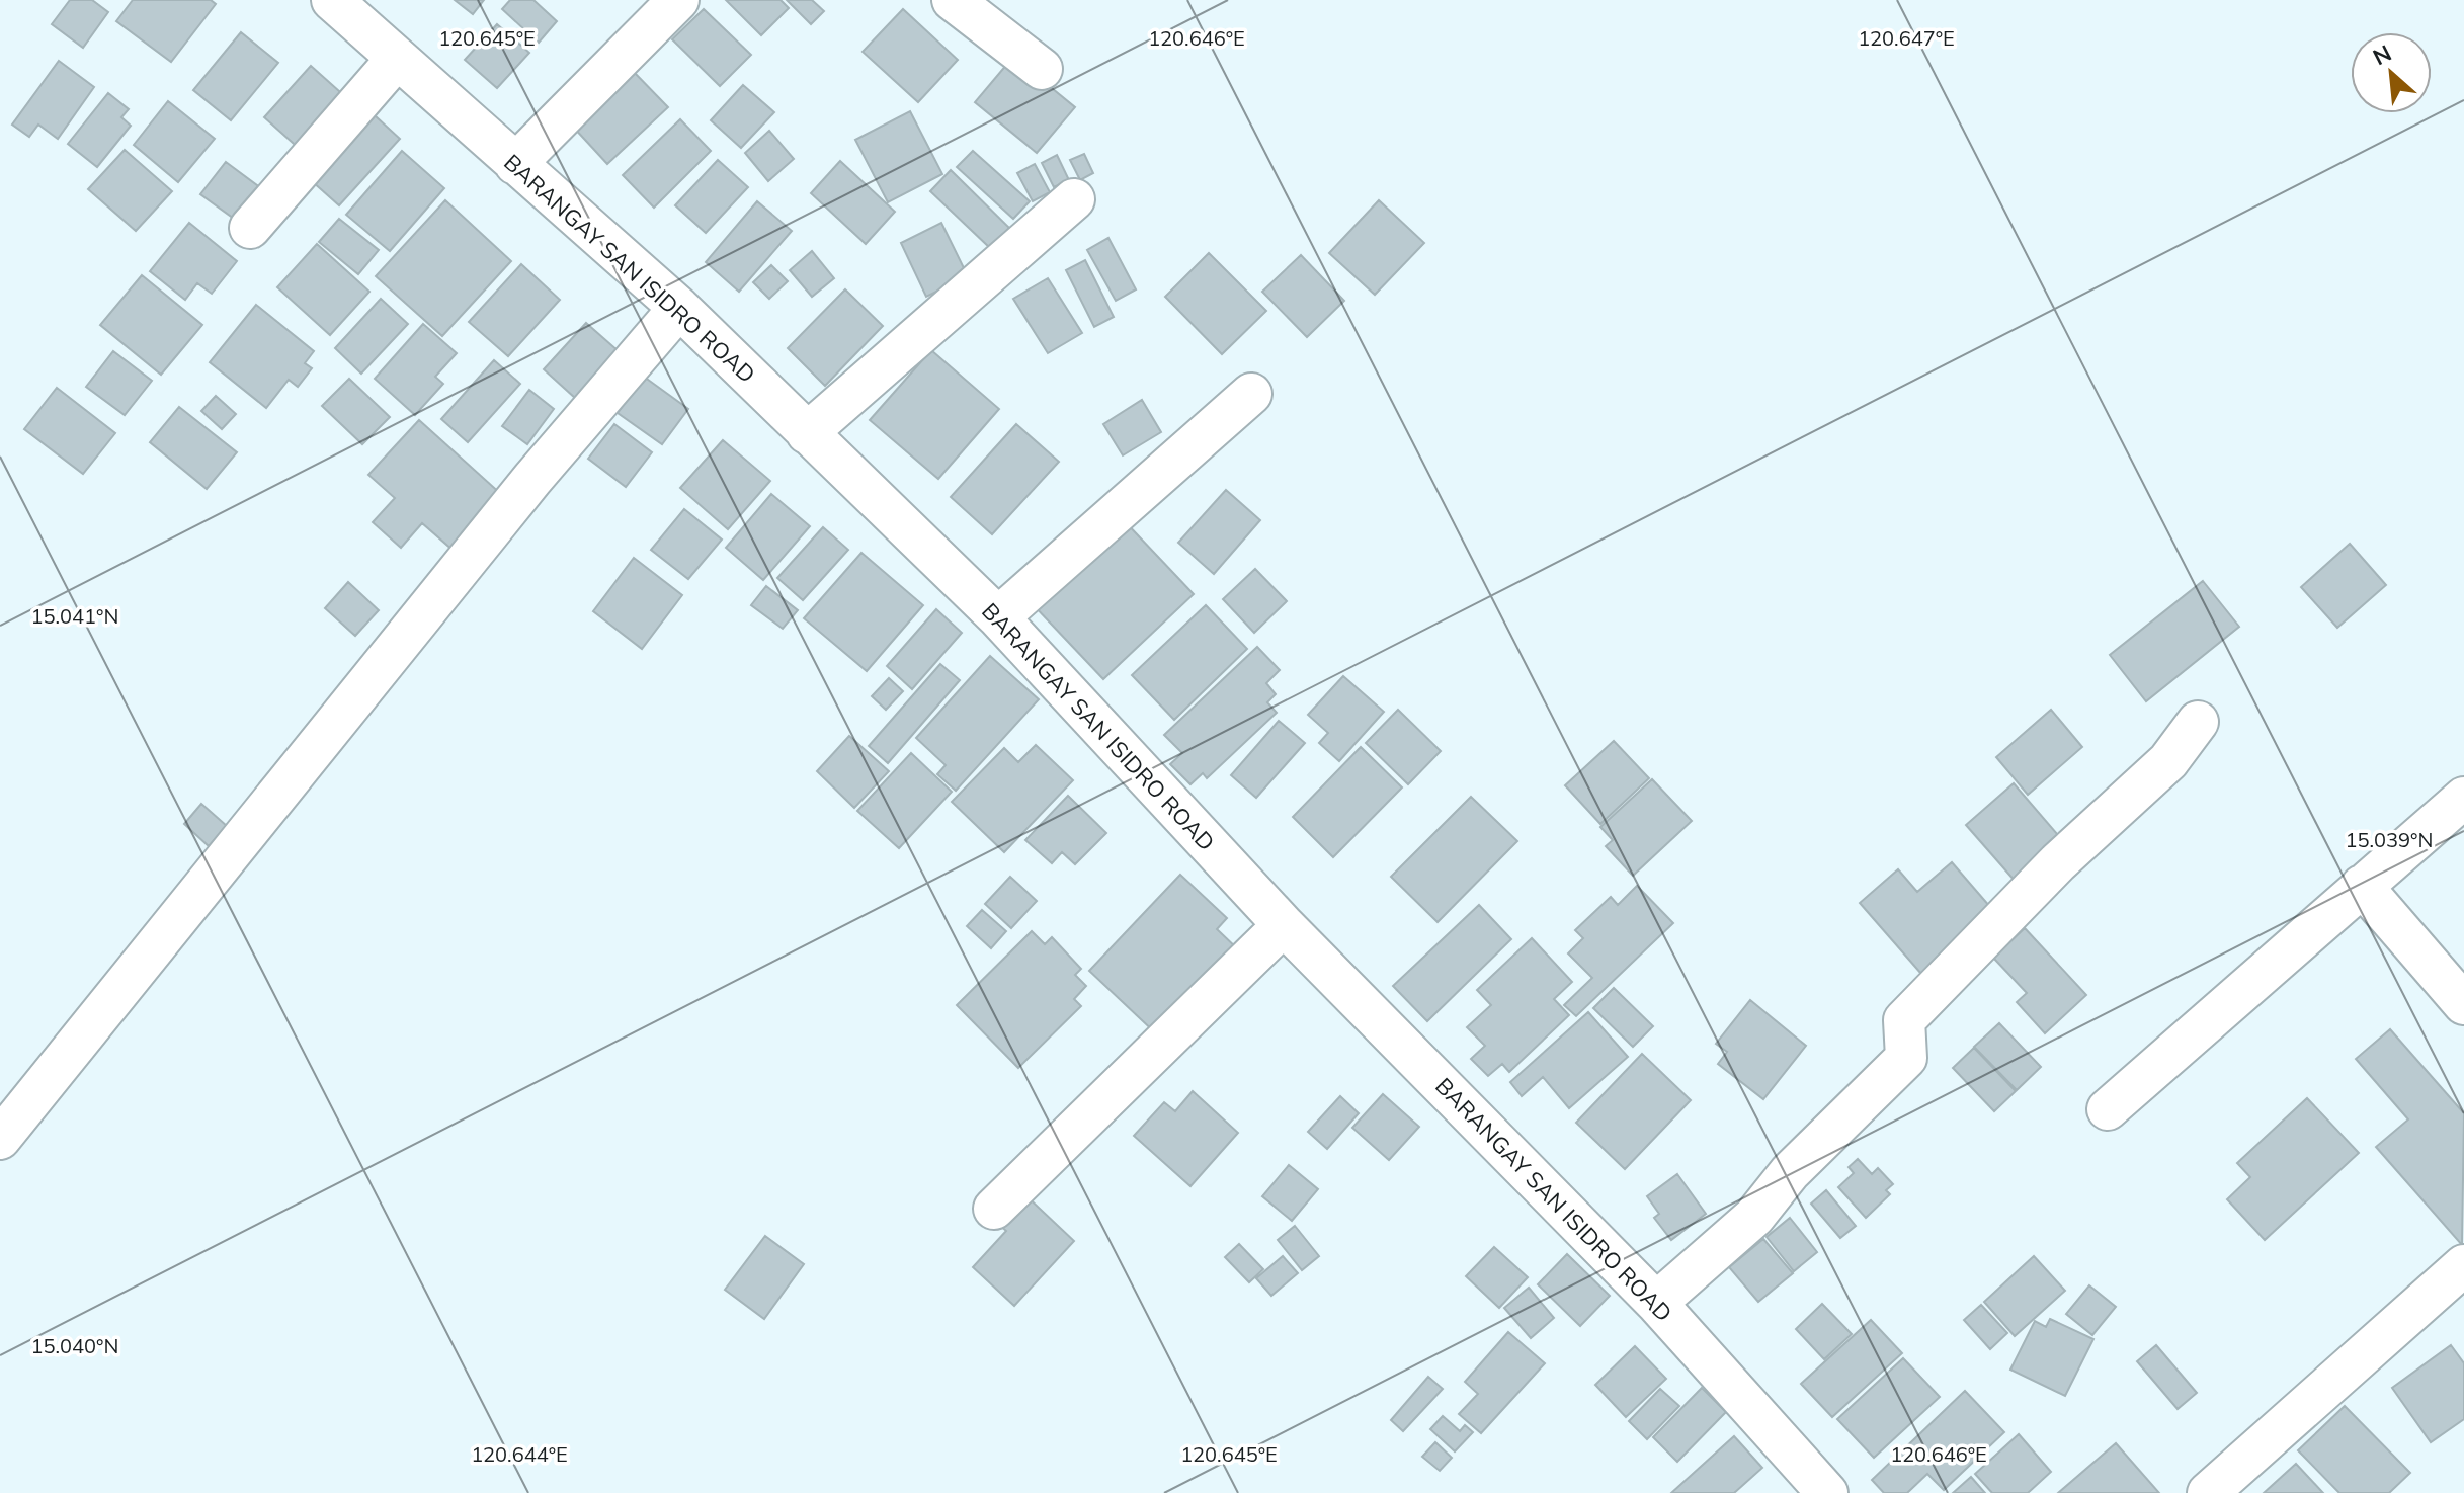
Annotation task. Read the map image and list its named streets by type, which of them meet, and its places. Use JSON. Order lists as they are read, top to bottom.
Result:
{
  "streets": {
    "street": ["BARANGAY SAN ISIDRO ROAD"]
  },
  "north": "top left",
  "coordinates": [
    "120.645°E",
    "120.646°E",
    "120.647°E",
    "15.041°N",
    "15.039°N",
    "15.040°N",
    "120.644°E"
  ]
}
